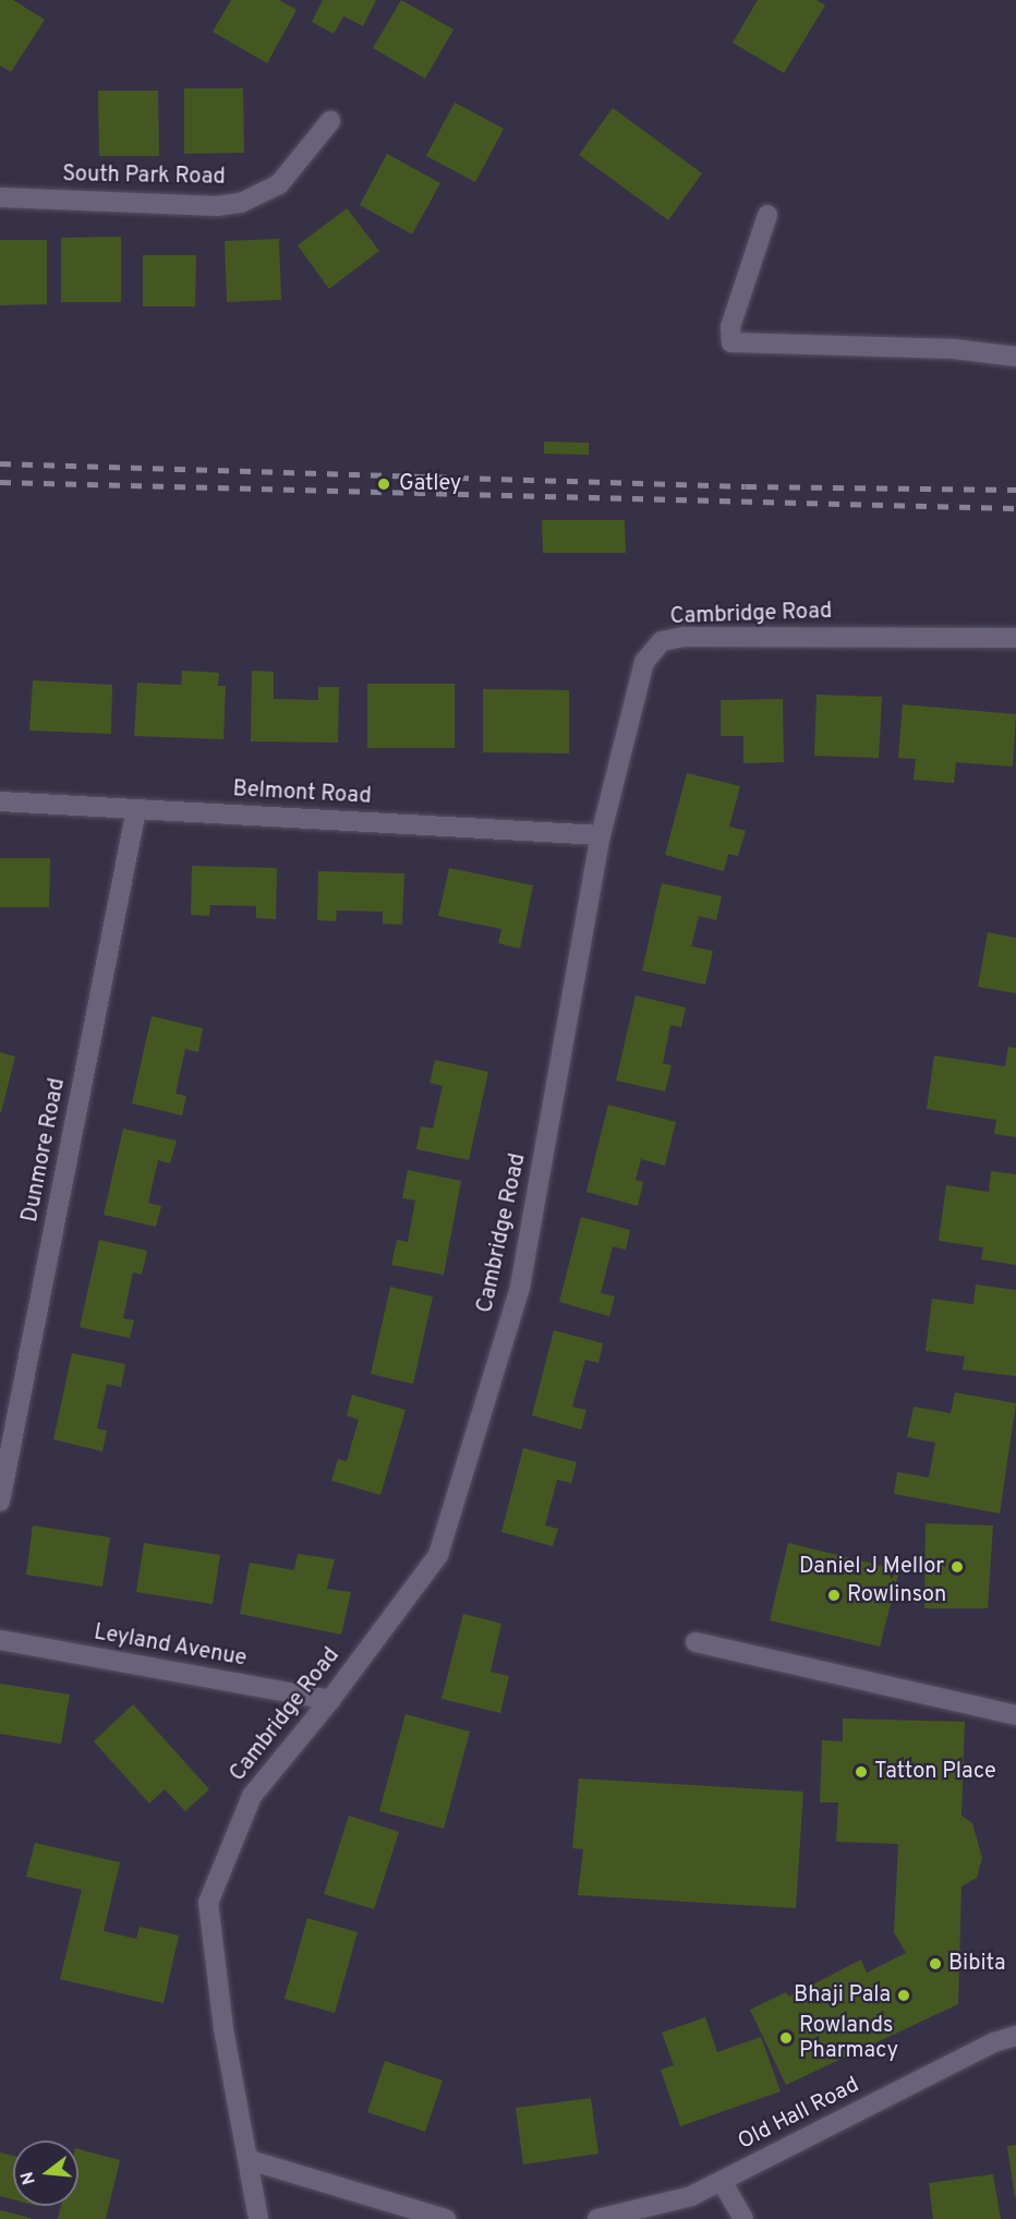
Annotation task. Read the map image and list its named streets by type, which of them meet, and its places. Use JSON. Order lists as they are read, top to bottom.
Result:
{
  "streets": {
    "street": [
      "South Park Road",
      "Cambridge Road",
      "Belmont Road",
      "Dunmore Road",
      "Leyland Avenue",
      "Old Hall Road"
    ]
  },
  "crossings": [
    ["Cambridge Road", "Belmont Road"],
    ["Cambridge Road", "Leyland Avenue"],
    ["Belmont Road", "Dunmore Road"]
  ],
  "places": [
    "Gatley",
    "Daniel J Mellor",
    "Rowlinson",
    "Tatton Place",
    "Bibita",
    "Bhaji Pala",
    "Rowlands Pharmacy"
  ],
  "north": "left"
}
